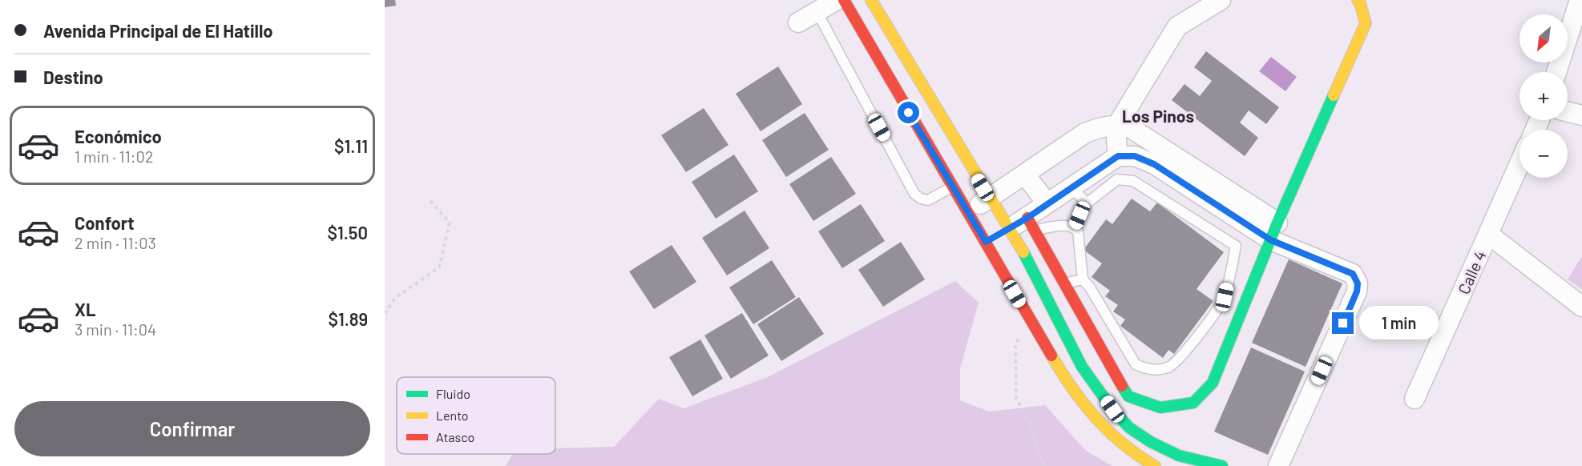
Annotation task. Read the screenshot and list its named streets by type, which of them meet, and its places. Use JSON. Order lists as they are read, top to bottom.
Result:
{
  "streets": {
    "street": ["Calle 4"]
  },
  "districts": ["Los Pinos"],
  "legend": ["Fluido", "Lento", "Atasco"],
  "north": "bottom left",
  "page": {
    "banner": ["Avenida Principal de El Hatillo", "Destino"],
    "map_buttons": ["+", "−"],
    "list": [
      {
        "name": "Económico",
        "note": "1 min · 11:02",
        "value": "$1.11"
      },
      {
        "name": "Confort",
        "note": "2 min · 11:03",
        "value": "$1.50"
      },
      {
        "name": "XL",
        "note": "3 min · 11:04",
        "value": "$1.89"
      }
    ],
    "bubble": "1 min",
    "buttons": "Confirmar"
  }
}
